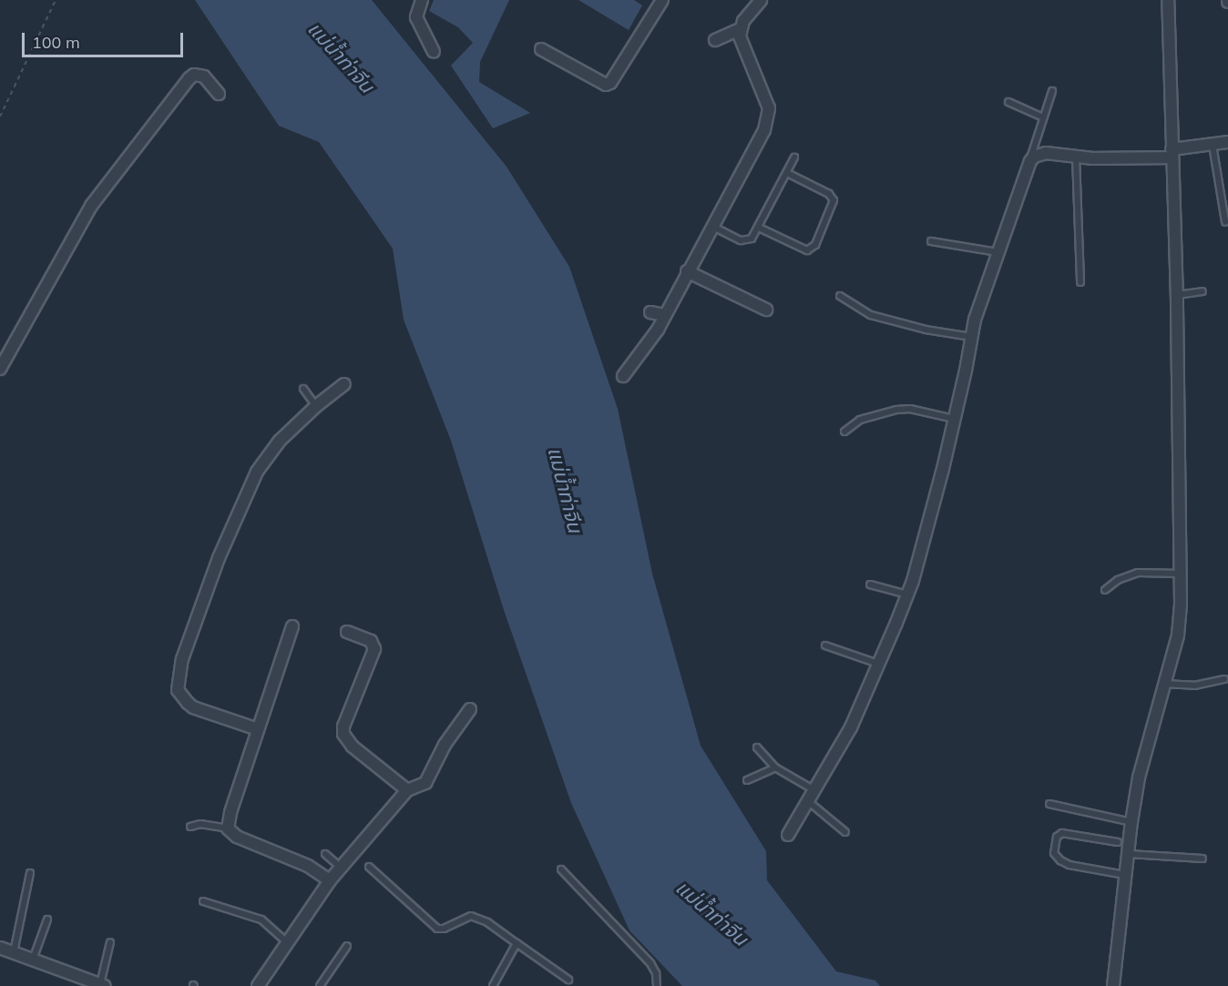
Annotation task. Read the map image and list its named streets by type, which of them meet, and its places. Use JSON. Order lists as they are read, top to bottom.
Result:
{
  "water": ["แม่น้ำท่าจีน"],
  "scale_bar": "100 m"
}
